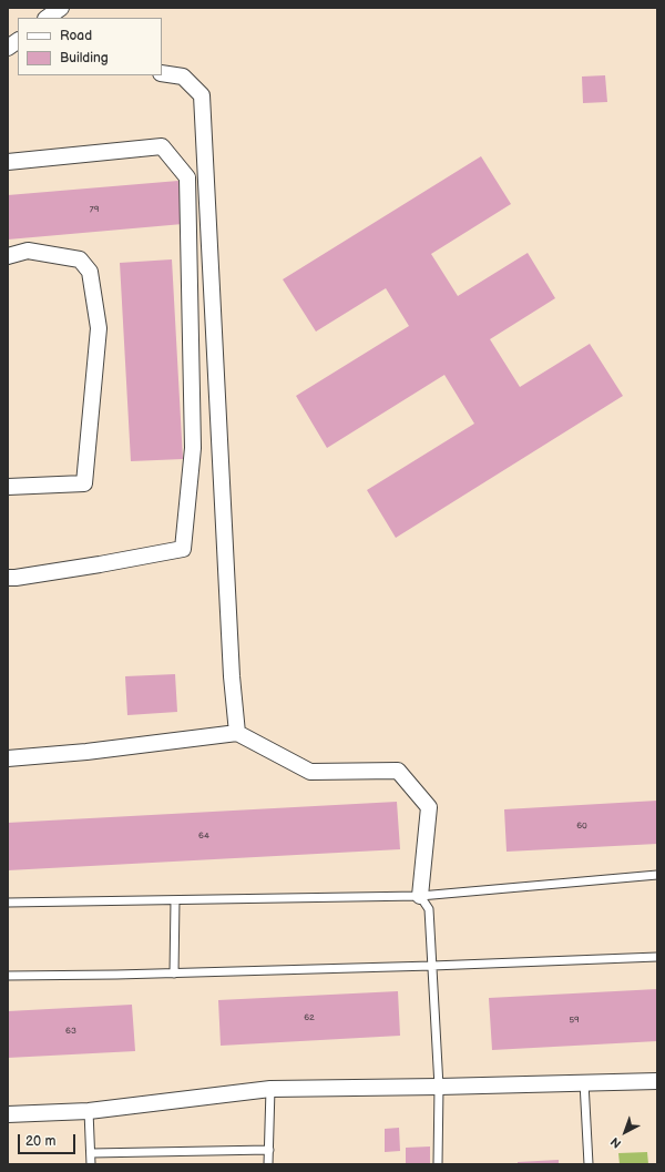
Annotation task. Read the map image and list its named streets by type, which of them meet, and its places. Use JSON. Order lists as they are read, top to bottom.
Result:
{
  "house_numbers": [
    "79",
    "60",
    "64",
    "62",
    "59",
    "63"
  ],
  "legend": ["Road", "Building"],
  "scale_bar": "20 m",
  "north": "bottom left"
}
